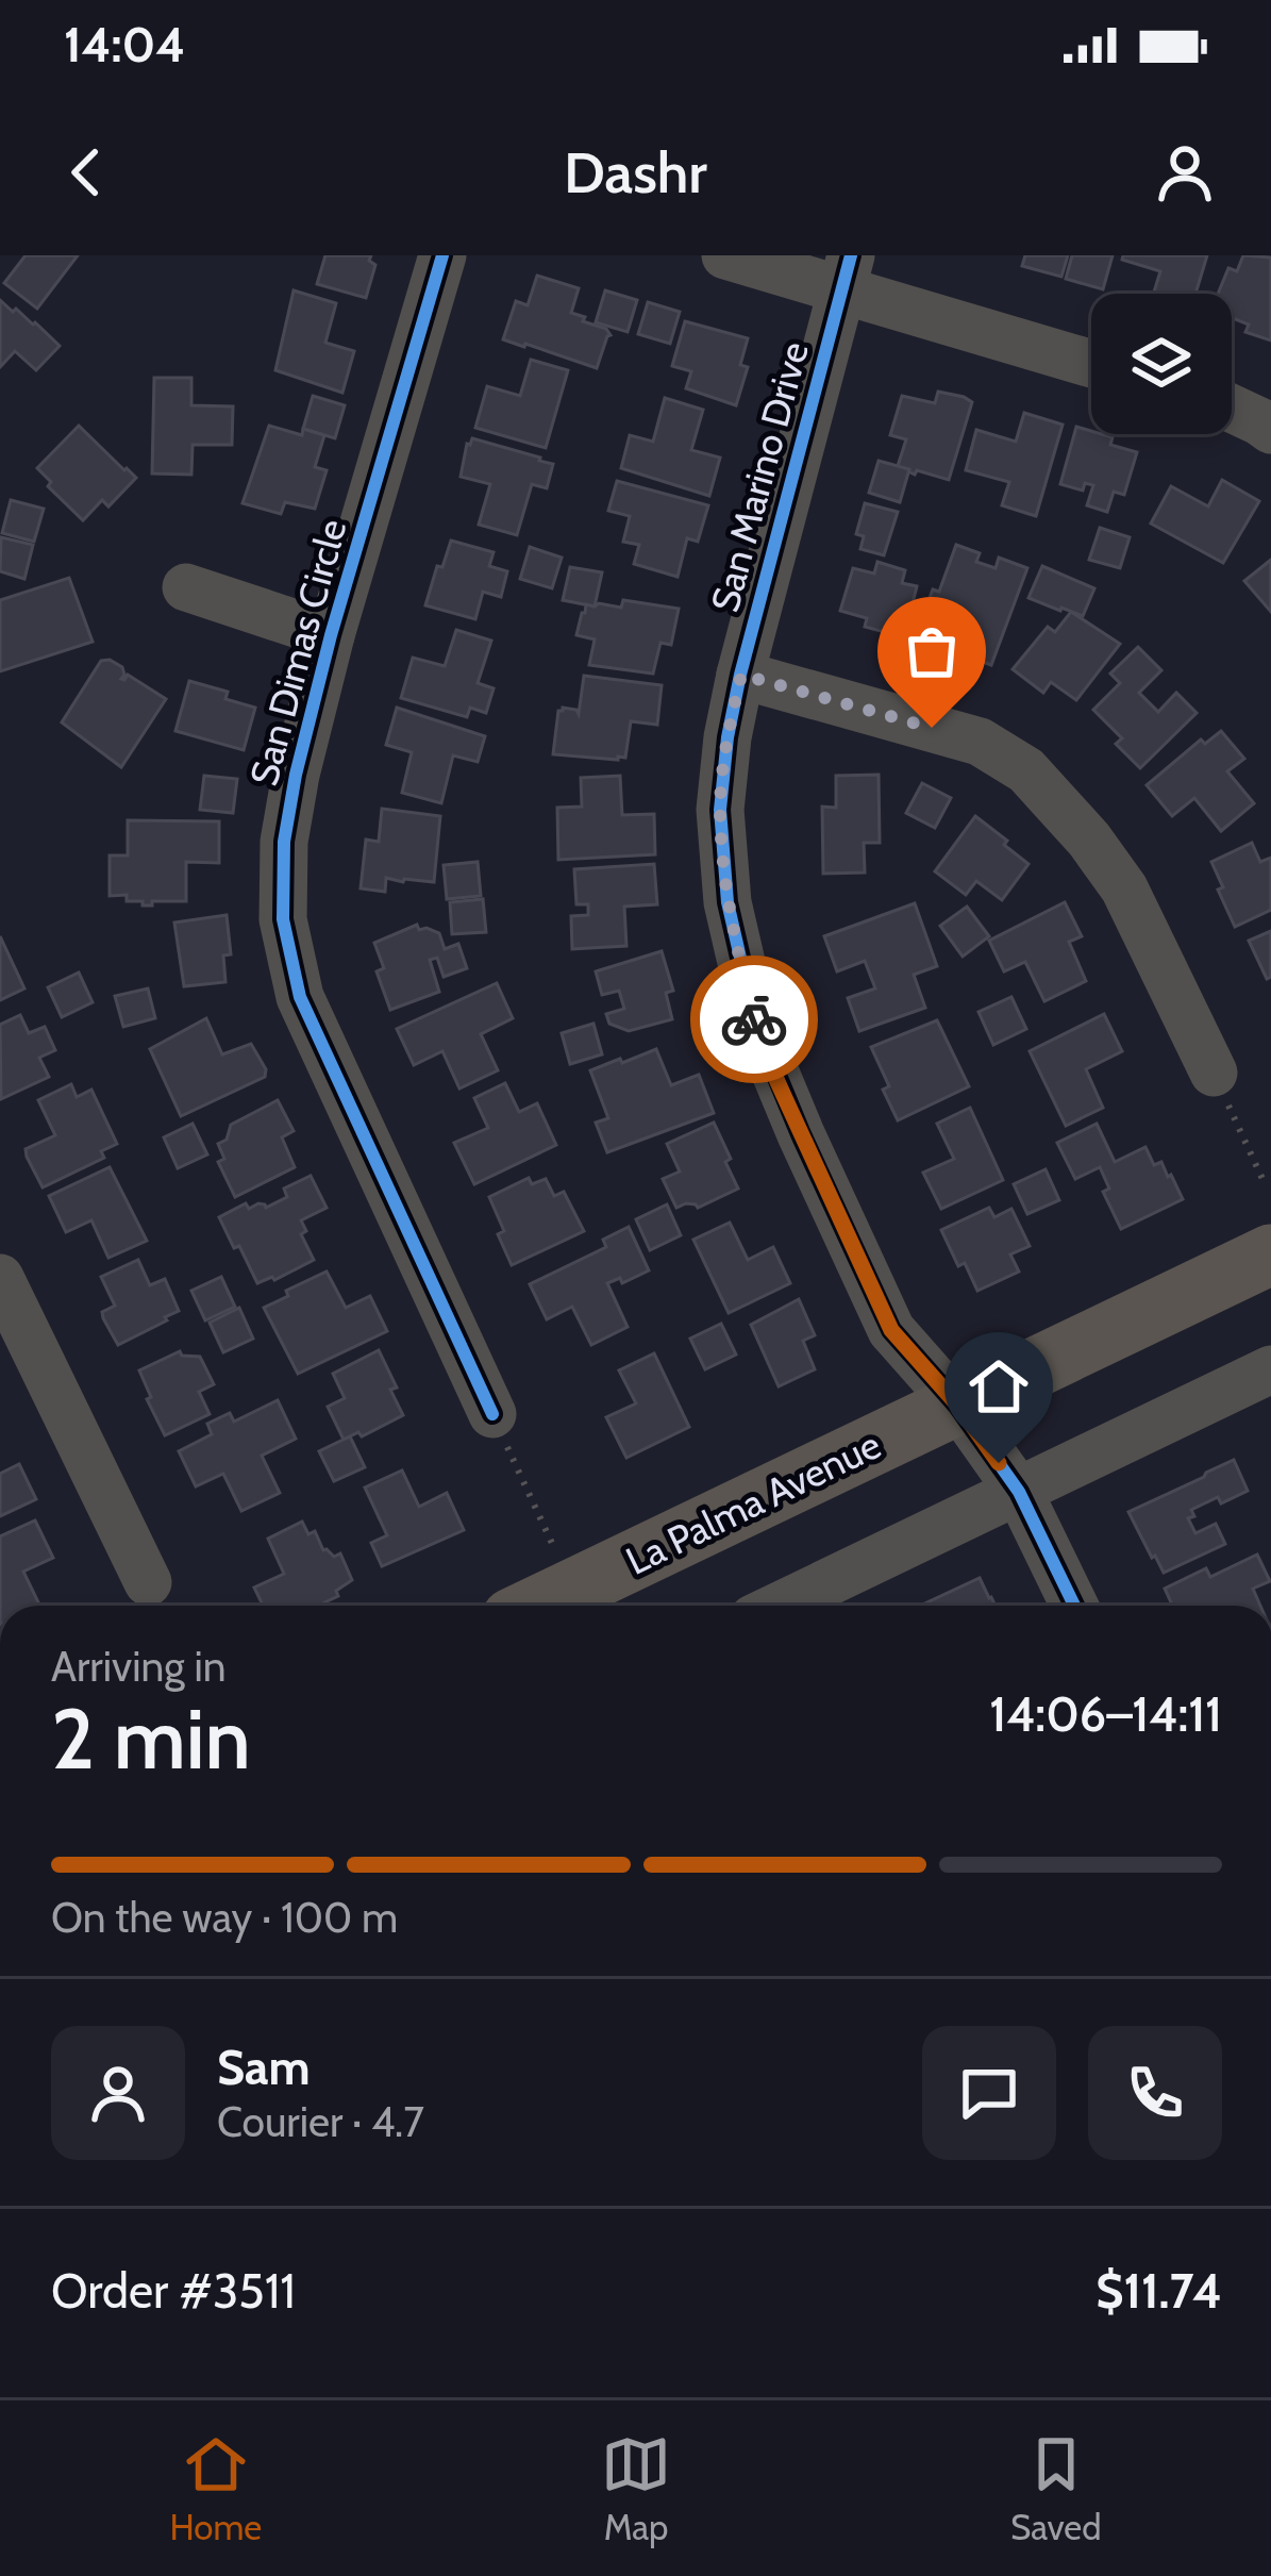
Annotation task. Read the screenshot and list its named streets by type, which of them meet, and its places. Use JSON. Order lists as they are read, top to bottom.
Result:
{
  "streets": {
    "main road": ["La Palma Avenue"],
    "street": ["San Marino Drive", "San Dimas Circle"]
  },
  "crossings": [
    ["San Marino Drive", "La Palma Avenue"]
  ],
  "page": {
    "status": "14:04",
    "header": "Dashr",
    "heading": ["2 min", "Arriving in", "14:06–14:11"],
    "panel": [
      "Sam",
      "Courier · 4.7",
      "Order #3511",
      "$11.74"
    ],
    "bar": "On the way · 100 m",
    "tabs": ["Home", "Map", "Saved"]
  }
}
